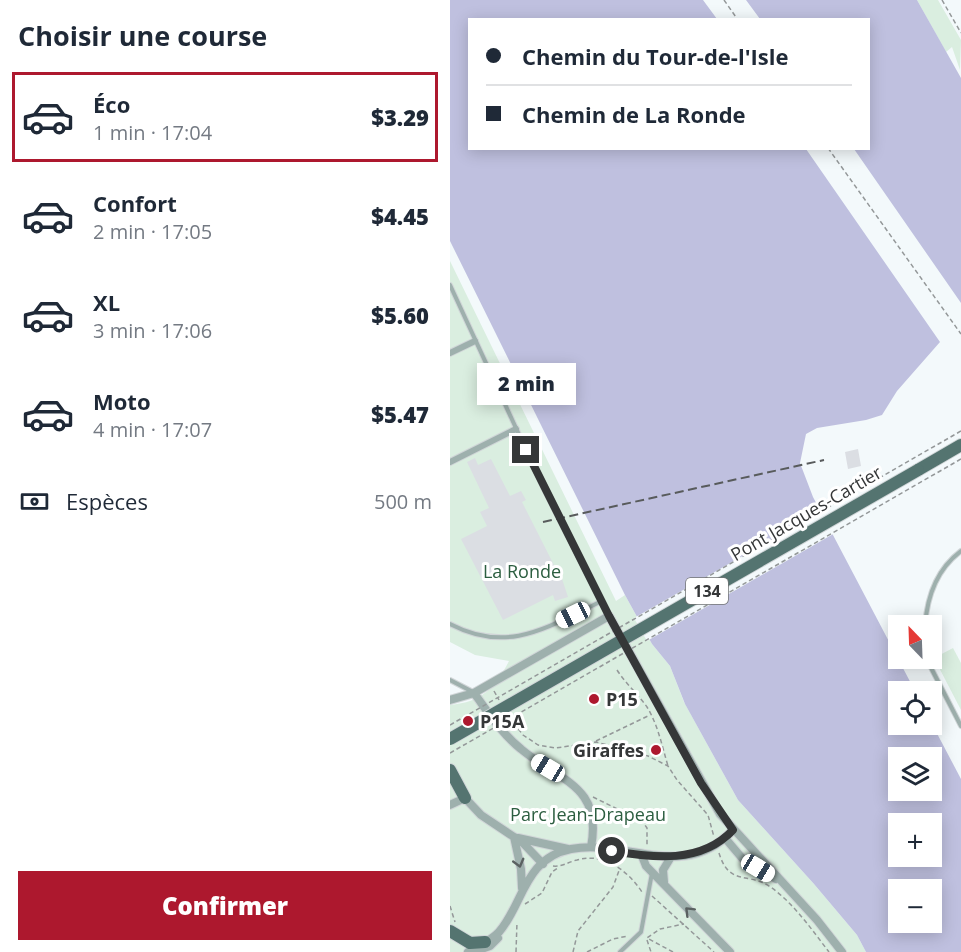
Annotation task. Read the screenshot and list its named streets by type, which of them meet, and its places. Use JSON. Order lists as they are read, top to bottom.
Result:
{
  "streets": {
    "main road": ["Pont Jacques-Cartier", "134"]
  },
  "parks": ["La Ronde", "Parc Jean-Drapeau"],
  "places": ["P15", "P15A", "Giraffes"],
  "north": "top left",
  "page": {
    "heading": "Choisir une course",
    "banner": ["Chemin du Tour-de-l'Isle", "Chemin de La Ronde"],
    "list": [
      {
        "name": "Éco",
        "note": "1 min · 17:04",
        "value": "$3.29"
      },
      {
        "name": "Confort",
        "note": "2 min · 17:05",
        "value": "$4.45"
      },
      {
        "name": "XL",
        "note": "3 min · 17:06",
        "value": "$5.60"
      },
      {
        "name": "Moto",
        "note": "4 min · 17:07",
        "value": "$5.47"
      }
    ],
    "bubble": "2 min",
    "pay": ["Espèces", "500 m"],
    "map_buttons": ["+", "−"],
    "buttons": "Confirmer"
  }
}
